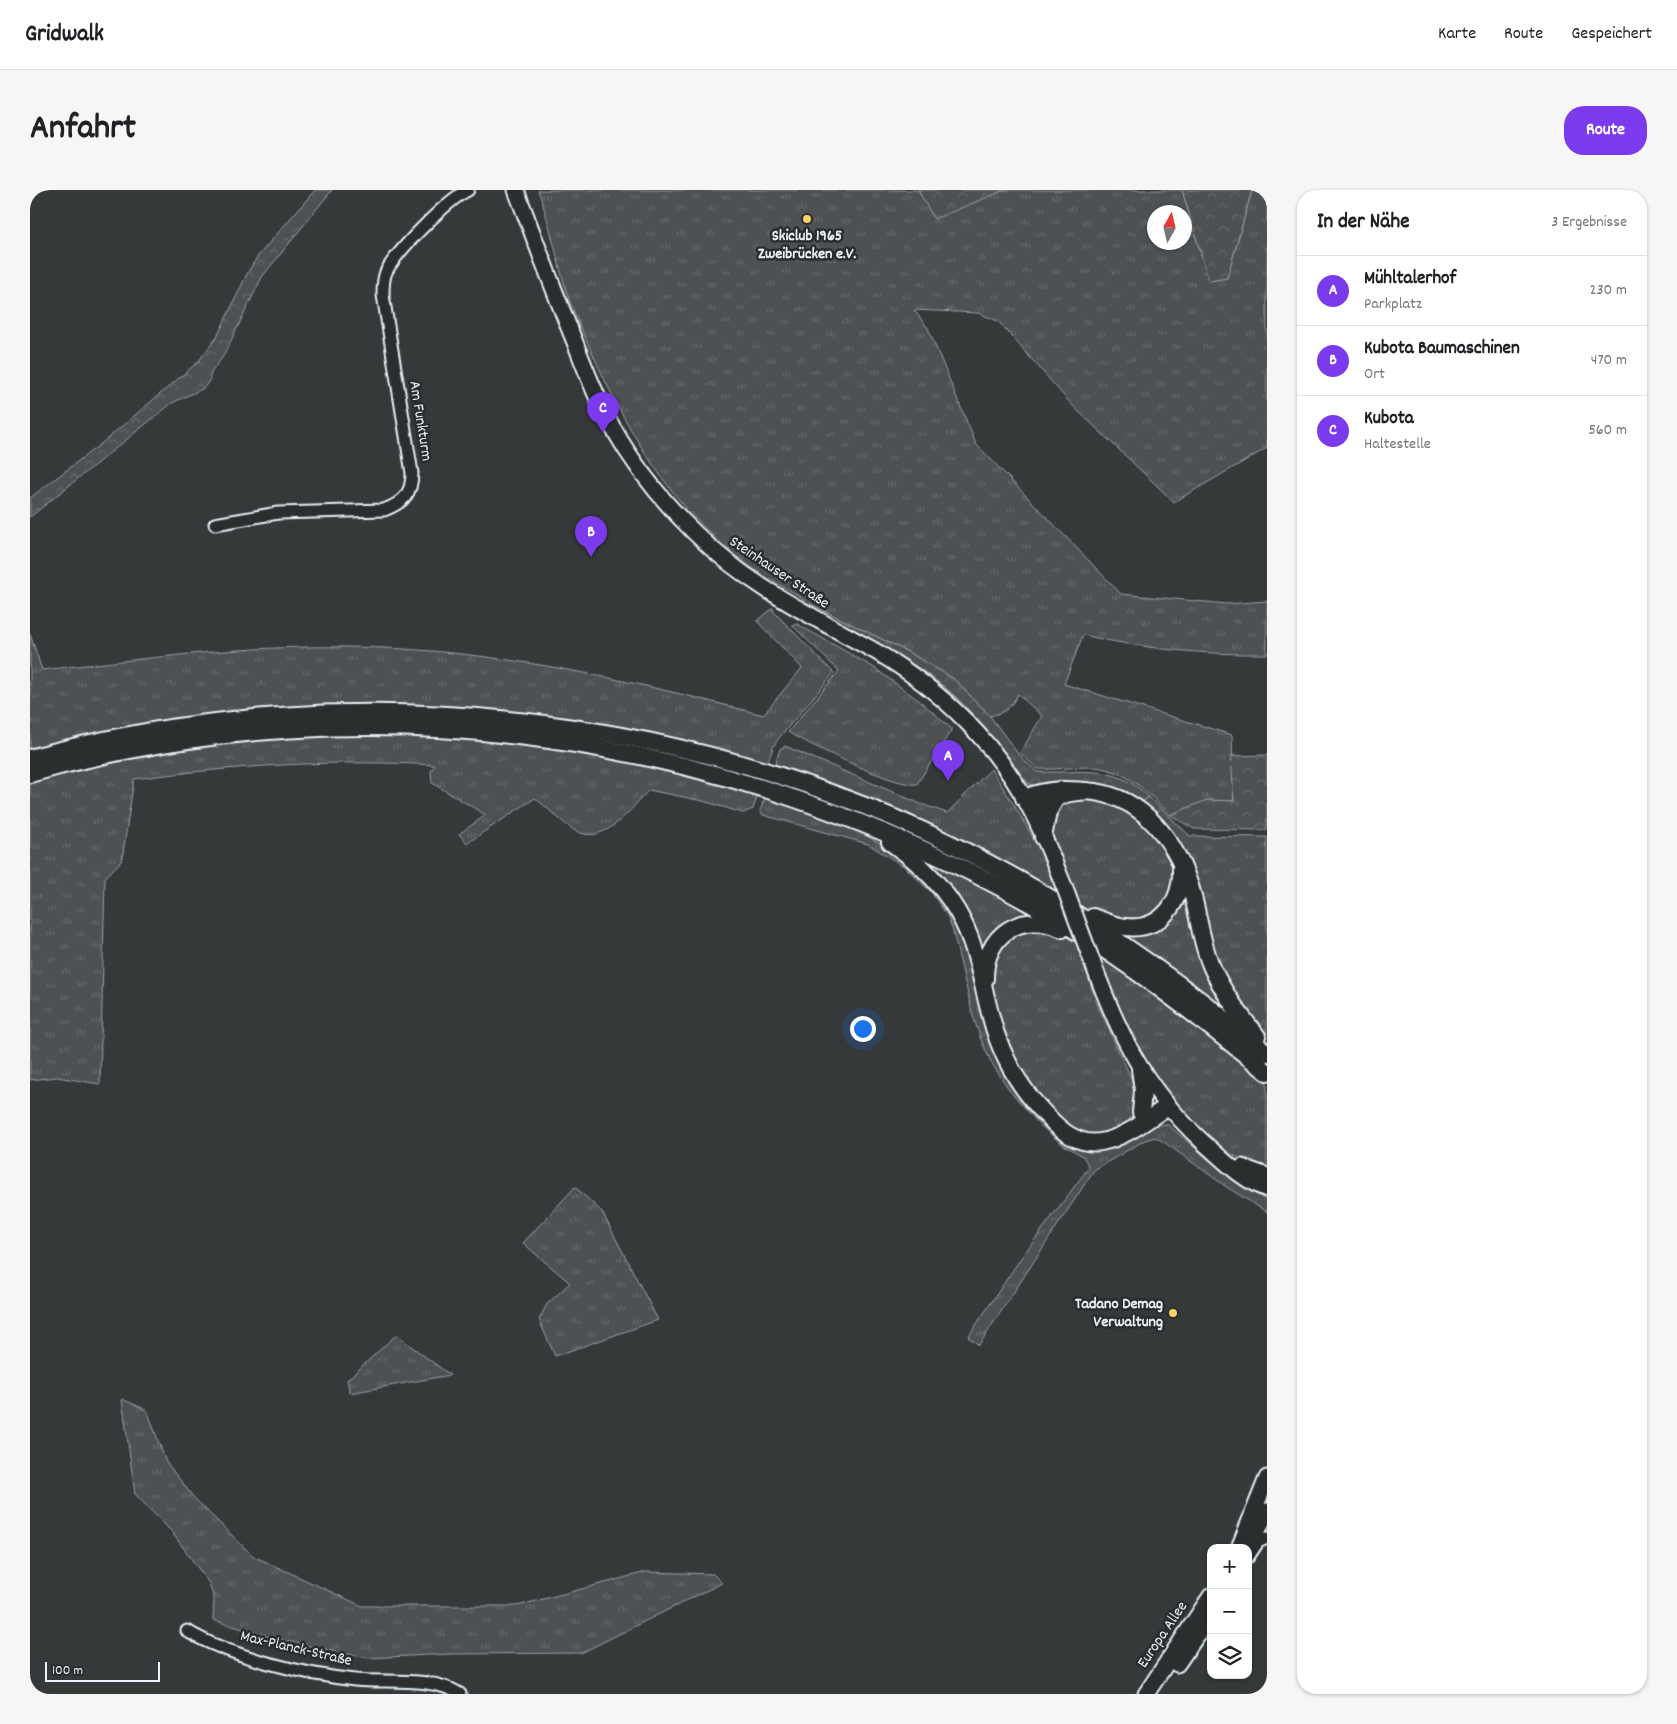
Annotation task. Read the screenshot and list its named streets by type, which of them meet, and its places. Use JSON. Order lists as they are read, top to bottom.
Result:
{
  "streets": {
    "main road": ["Steinhauser Straße", "Europa Allee"],
    "street": ["Am Funkturm", "Max-Planck-Straße"]
  },
  "places": ["Skiclub 1965 Zweibrücken e.V.", "Tadano Demag Verwaltung"],
  "scale_bar": "100 m",
  "north": "top",
  "page": {
    "header": "Gridwalk",
    "nav": ["Karte", "Route", "Gespeichert"],
    "title": "Anfahrt",
    "buttons": "Route",
    "heading": ["In der Nähe", "3 Ergebnisse"],
    "list": [
      {
        "mark": "A",
        "name": "Mühltalerhof",
        "note": "Parkplatz",
        "value": "230 m"
      },
      {
        "mark": "B",
        "name": "Kubota Baumaschinen",
        "note": "Ort",
        "value": "470 m"
      },
      {
        "mark": "C",
        "name": "Kubota",
        "note": "Haltestelle",
        "value": "560 m"
      }
    ],
    "pins": ["C", "B", "A"],
    "map_buttons": ["+", "−"],
    "scale": "100 m"
  }
}
